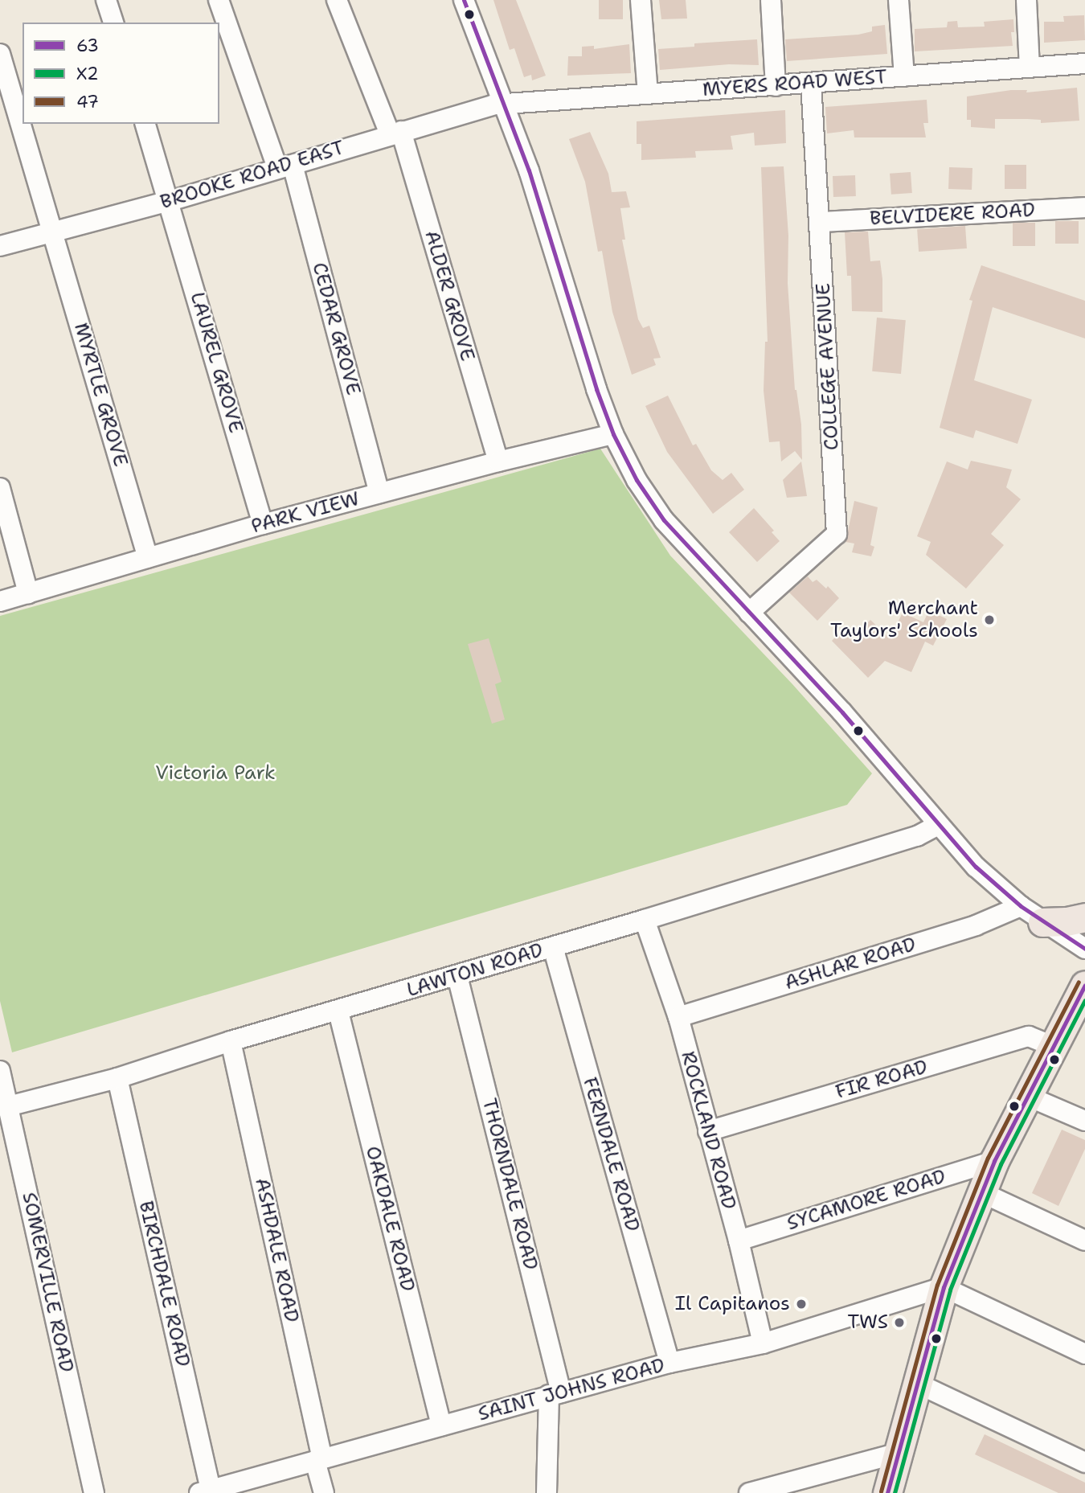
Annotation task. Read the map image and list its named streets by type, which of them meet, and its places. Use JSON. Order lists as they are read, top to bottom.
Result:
{
  "streets": {
    "street": [
      "MYERS ROAD WEST",
      "BROOKE ROAD EAST",
      "BELVIDERE ROAD",
      "ALDER GROVE",
      "CEDAR GROVE",
      "LAUREL GROVE",
      "COLLEGE AVENUE",
      "MYRTLE GROVE",
      "PARK VIEW",
      "ASHLAR ROAD",
      "LAWTON ROAD",
      "FIR ROAD",
      "ROCKLAND ROAD",
      "FERNDALE ROAD",
      "THORNDALE ROAD",
      "SYCAMORE ROAD",
      "OAKDALE ROAD",
      "ASHDALE ROAD",
      "SOMERVILLE ROAD",
      "BIRCHDALE ROAD",
      "SAINT JOHNS ROAD"
    ]
  },
  "crossings": [
    ["MYERS ROAD WEST", "BROOKE ROAD EAST"],
    ["MYERS ROAD WEST", "COLLEGE AVENUE"],
    ["BROOKE ROAD EAST", "ALDER GROVE"],
    ["BROOKE ROAD EAST", "CEDAR GROVE"],
    ["BROOKE ROAD EAST", "LAUREL GROVE"],
    ["BROOKE ROAD EAST", "MYRTLE GROVE"],
    ["BELVIDERE ROAD", "COLLEGE AVENUE"],
    ["ALDER GROVE", "PARK VIEW"],
    ["CEDAR GROVE", "PARK VIEW"],
    ["LAUREL GROVE", "PARK VIEW"],
    ["MYRTLE GROVE", "PARK VIEW"],
    ["ASHLAR ROAD", "ROCKLAND ROAD"],
    ["LAWTON ROAD", "ROCKLAND ROAD"],
    ["LAWTON ROAD", "FERNDALE ROAD"],
    ["LAWTON ROAD", "THORNDALE ROAD"],
    ["LAWTON ROAD", "OAKDALE ROAD"],
    ["LAWTON ROAD", "ASHDALE ROAD"],
    ["LAWTON ROAD", "SOMERVILLE ROAD"],
    ["LAWTON ROAD", "BIRCHDALE ROAD"],
    ["FIR ROAD", "ROCKLAND ROAD"],
    ["ROCKLAND ROAD", "SYCAMORE ROAD"],
    ["ROCKLAND ROAD", "SAINT JOHNS ROAD"],
    ["FERNDALE ROAD", "SAINT JOHNS ROAD"],
    ["THORNDALE ROAD", "SAINT JOHNS ROAD"],
    ["OAKDALE ROAD", "SAINT JOHNS ROAD"],
    ["ASHDALE ROAD", "SAINT JOHNS ROAD"],
    ["BIRCHDALE ROAD", "SAINT JOHNS ROAD"]
  ],
  "parks": ["Victoria Park"],
  "places": ["Merchant Taylors' Schools", "Il Capitanos", "TWS"],
  "lines": ["transit line 63", "transit line 47", "transit line X2"],
  "legend": ["63", "X2", "47"]
}
